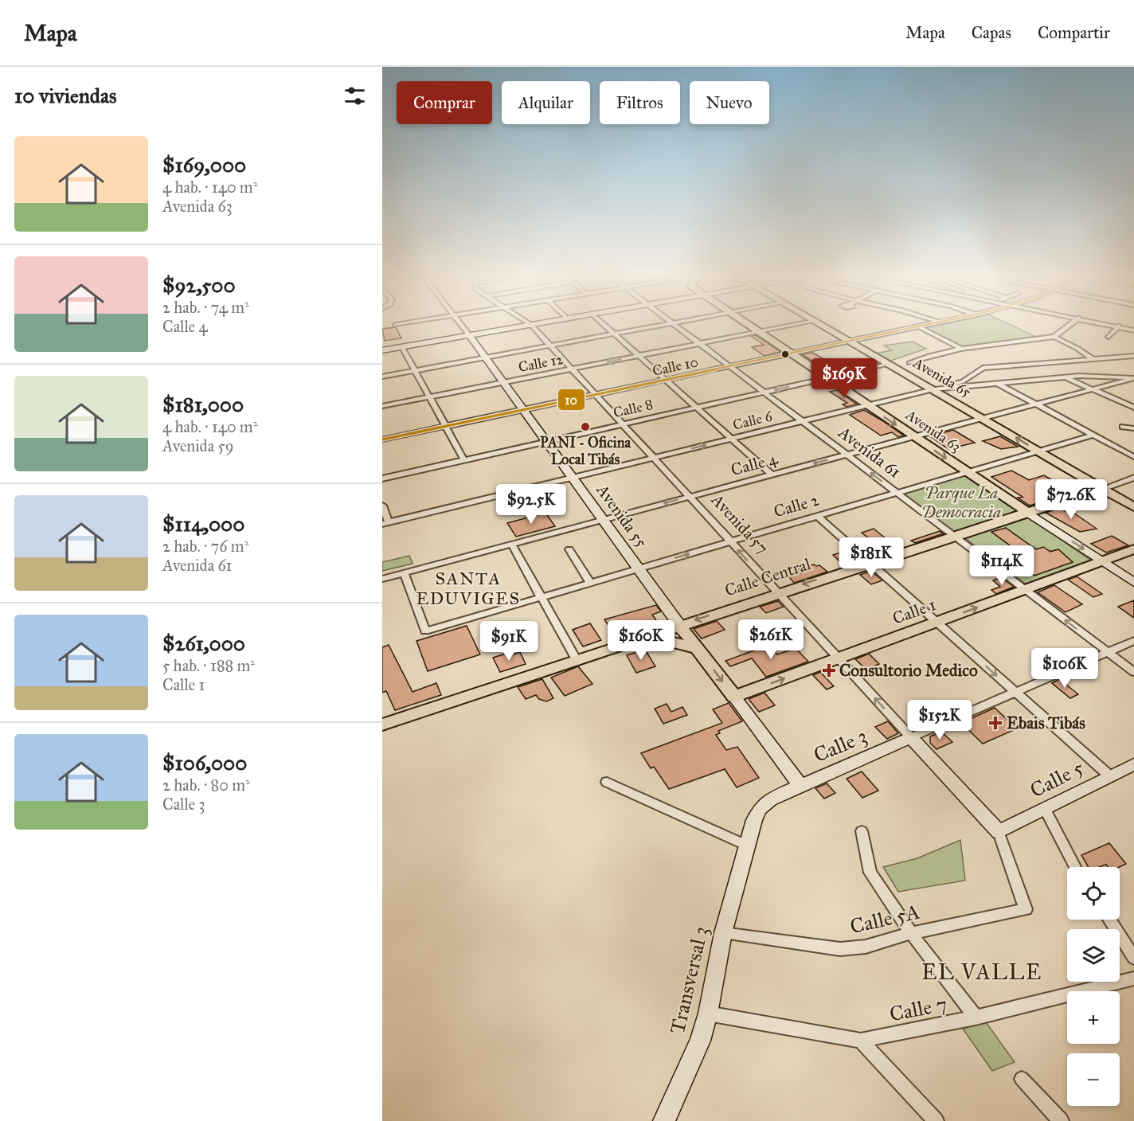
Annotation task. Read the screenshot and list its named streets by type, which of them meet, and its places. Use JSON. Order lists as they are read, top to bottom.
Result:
{
  "streets": {
    "main road": [
      "Avenida 65",
      "Avenida 63",
      "Avenida 55",
      "Calle Central",
      "Calle 1"
    ],
    "street": [
      "Calle 12",
      "Calle 10",
      "Calle 8",
      "Calle 6",
      "Avenida 61",
      "Calle 4",
      "Calle 2",
      "Avenida 57",
      "Calle 3",
      "Calle 5",
      "Calle 5A",
      "Transversal 3",
      "Calle 7"
    ]
  },
  "crossings": [
    ["Calle 12", "Avenida 63"],
    ["Calle 12", "Avenida 61"],
    ["Calle 12", "Avenida 55"],
    ["Calle 12", "Avenida 57"],
    ["Calle 10", "Avenida 65"],
    ["Calle 10", "Avenida 63"],
    ["Calle 10", "Avenida 61"],
    ["Calle 10", "Avenida 55"],
    ["Calle 10", "Avenida 57"],
    ["Avenida 65", "Calle 8"],
    ["Avenida 65", "Calle 6"],
    ["Avenida 65", "Calle 4"],
    ["Avenida 65", "Calle 2"],
    ["Avenida 65", "Calle Central"],
    ["Calle 8", "Avenida 63"],
    ["Calle 8", "Avenida 61"],
    ["Calle 8", "Avenida 55"],
    ["Calle 8", "Avenida 57"],
    ["Calle 6", "Avenida 63"],
    ["Calle 6", "Avenida 61"],
    ["Calle 6", "Avenida 55"],
    ["Calle 6", "Avenida 57"],
    ["Avenida 63", "Calle 4"],
    ["Avenida 63", "Calle 2"],
    ["Avenida 63", "Calle Central"],
    ["Avenida 63", "Calle 1"],
    ["Avenida 61", "Calle 4"],
    ["Avenida 61", "Calle 2"],
    ["Avenida 61", "Calle Central"],
    ["Avenida 61", "Calle 1"],
    ["Avenida 61", "Calle 3"],
    ["Calle 4", "Calle 2"],
    ["Calle 4", "Avenida 55"],
    ["Calle 4", "Avenida 57"],
    ["Calle 2", "Avenida 55"],
    ["Calle 2", "Avenida 57"],
    ["Avenida 55", "Calle Central"],
    ["Avenida 55", "Calle 1"],
    ["Avenida 55", "Calle 3"],
    ["Avenida 57", "Calle Central"],
    ["Avenida 57", "Calle 1"],
    ["Avenida 57", "Calle 3"],
    ["Avenida 57", "Calle 5"],
    ["Avenida 57", "Calle 5A"],
    ["Calle 3", "Transversal 3"],
    ["Calle 5A", "Transversal 3"],
    ["Transversal 3", "Calle 7"]
  ],
  "one_way": ["Avenida 63", "Calle 1"],
  "districts": ["SANTA EDUVIGES", "EL VALLE"],
  "parks": ["Parque La Democracia"],
  "places": {
    "other": ["PANI - Oficina Local Tibás"],
    "health": ["Consultorio Medico", "Ebais Tibás"]
  },
  "lines": ["transit line 10"],
  "page": {
    "header": "Mapa",
    "nav": ["Mapa", "Capas", "Compartir"],
    "heading": "10 viviendas",
    "chip": [
      "Comprar",
      "Alquilar",
      "Filtros",
      "Nuevo"
    ],
    "list": [
      {
        "name": "$169,000",
        "note": "4 hab. · 140 m² · Avenida 63"
      },
      {
        "name": "$92,500",
        "note": "2 hab. · 74 m² · Calle 4"
      },
      {
        "name": "$181,000",
        "note": "4 hab. · 140 m² · Avenida 59"
      },
      {
        "name": "$114,000",
        "note": "2 hab. · 76 m² · Avenida 61"
      },
      {
        "name": "$261,000",
        "note": "5 hab. · 188 m² · Calle 1"
      },
      {
        "name": "$106,000",
        "note": "2 hab. · 80 m² · Calle 3"
      }
    ],
    "price": [
      "$169K",
      "$72.6K",
      "$92.5K",
      "$181K",
      "$114K",
      "$261K",
      "$160K",
      "$91K",
      "$106K",
      "$152K"
    ],
    "map_buttons": ["+", "−"]
  }
}
